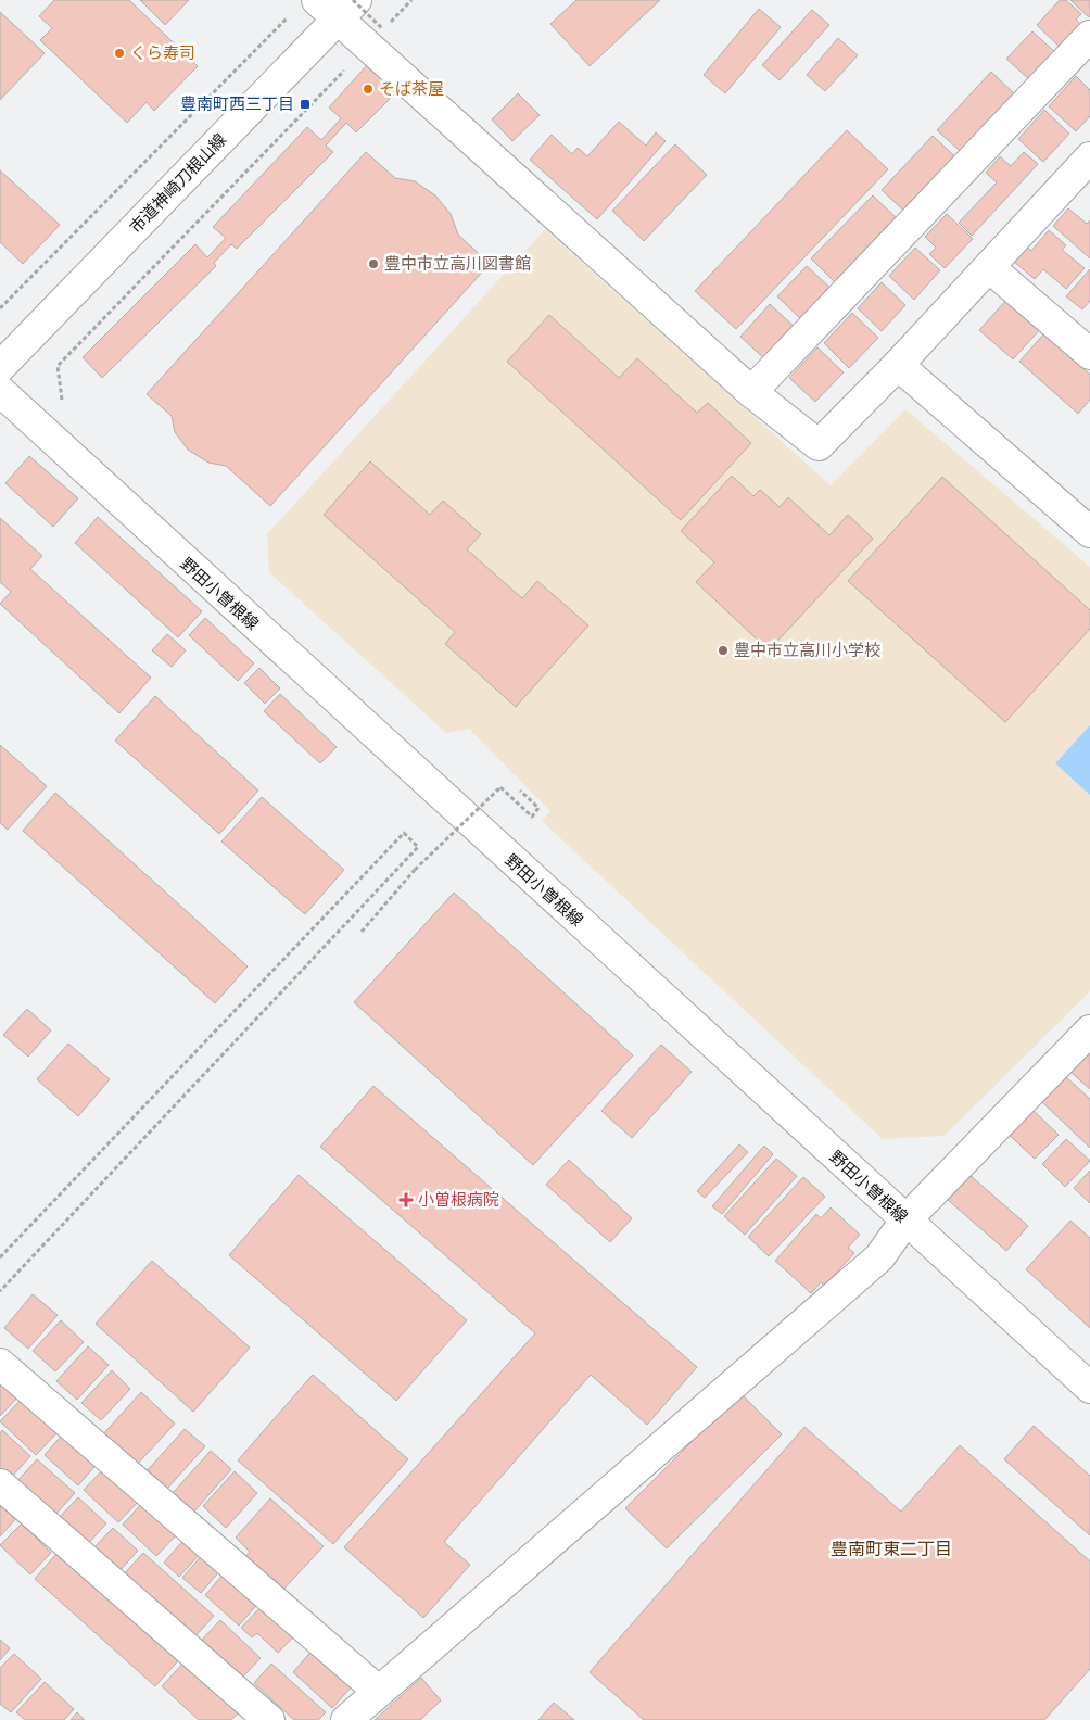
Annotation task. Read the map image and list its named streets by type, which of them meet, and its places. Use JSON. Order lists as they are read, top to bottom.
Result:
{
  "streets": {
    "street": ["市道神崎刀根山線", "野田小曽根線"]
  },
  "districts": ["豊南町東二丁目"],
  "places": {
    "other": [
      "くら寿司",
      "そば茶屋",
      "豊中市立高川図書館",
      "豊中市立高川小学校"
    ],
    "transit": ["豊南町西三丁目"],
    "health": ["小曽根病院"]
  }
}
